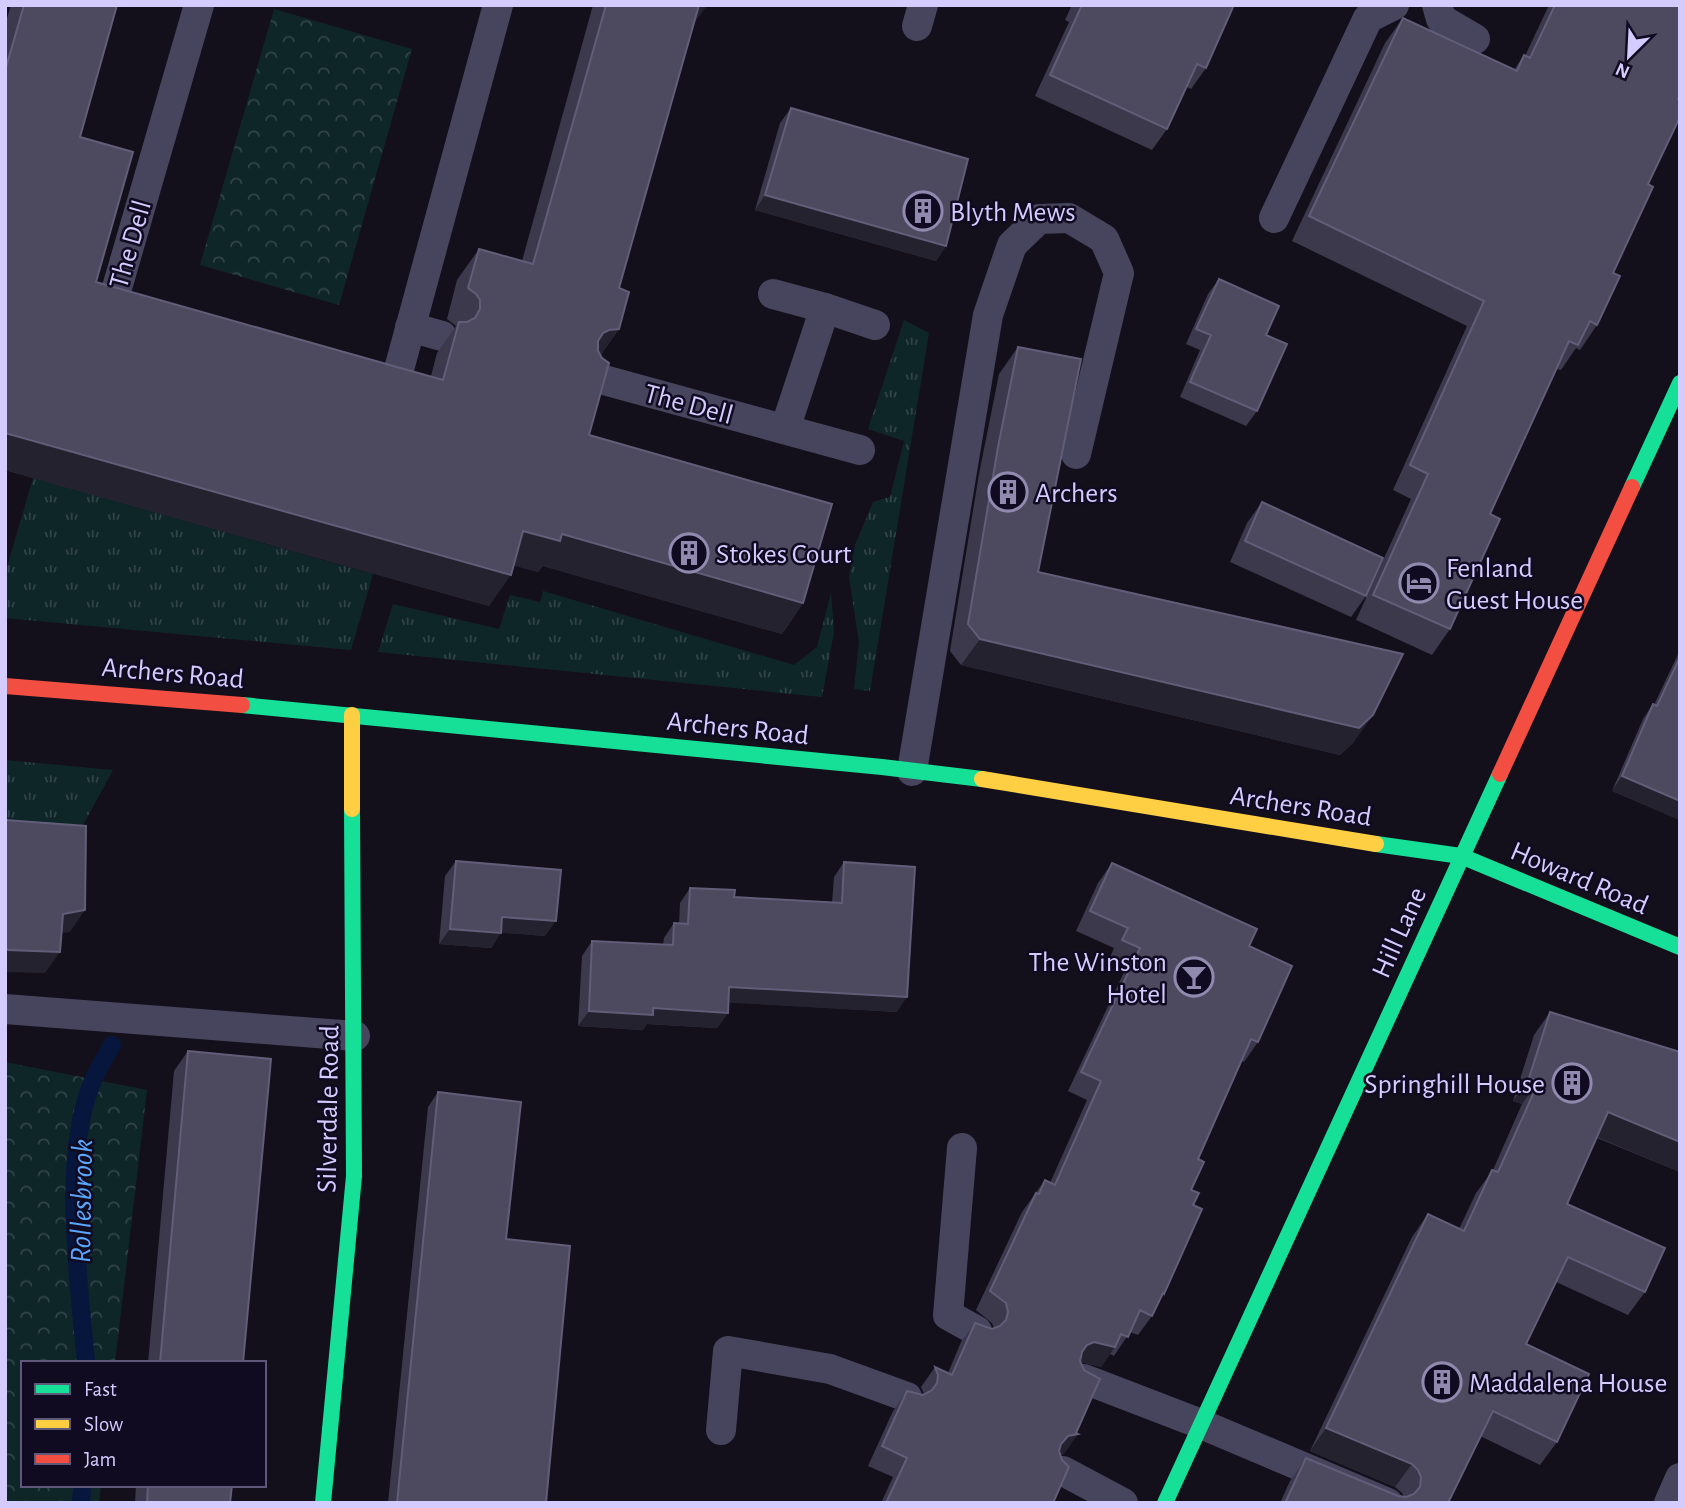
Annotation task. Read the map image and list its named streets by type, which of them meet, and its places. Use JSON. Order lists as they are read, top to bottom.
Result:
{
  "streets": {
    "street": [
      "Archers Road",
      "Howard Road",
      "Hill Lane",
      "Silverdale Road"
    ],
    "lane": ["The Dell"]
  },
  "crossings": [
    ["Archers Road", "Howard Road"],
    ["Archers Road", "Hill Lane"],
    ["Archers Road", "Silverdale Road"],
    ["Howard Road", "Hill Lane"]
  ],
  "water": ["Rollesbrook"],
  "places": {
    "building": [
      "Blyth Mews",
      "Archers",
      "Stokes Court",
      "Springhill House",
      "Maddalena House"
    ],
    "hotel": ["Fenland Guest House"],
    "bar": ["The Winston Hotel"]
  },
  "legend": ["Fast", "Slow", "Jam"],
  "north": "bottom left"
}
